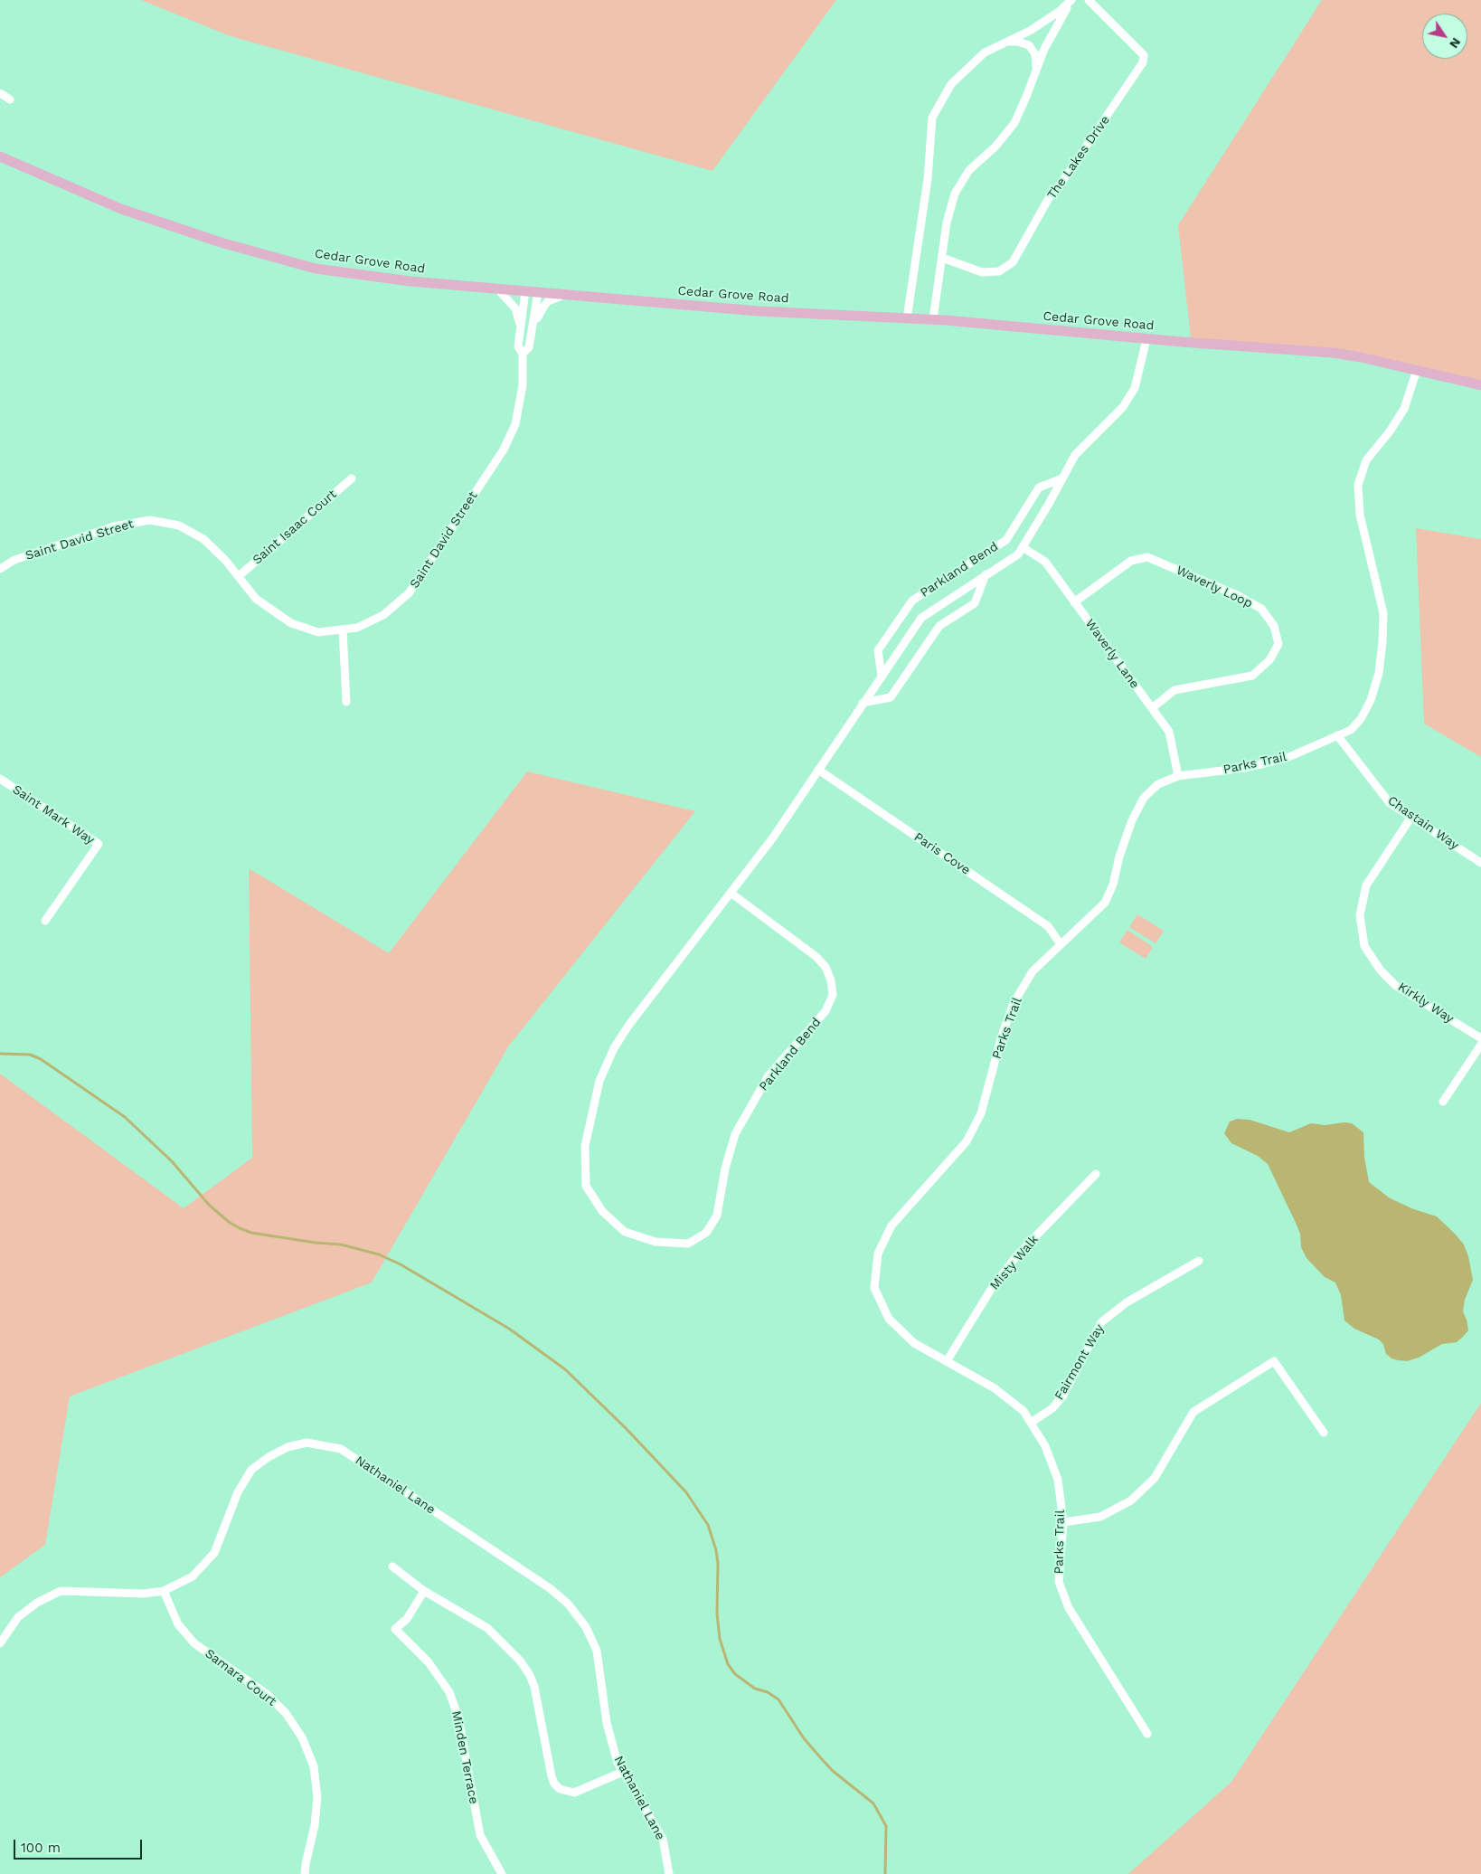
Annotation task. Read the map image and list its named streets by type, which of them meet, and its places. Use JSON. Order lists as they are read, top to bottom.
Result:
{
  "streets": {
    "main road": ["Cedar Grove Road"],
    "street": [
      "The Lakes Drive",
      "Saint Isaac Court",
      "Saint David Street",
      "Parkland Bend",
      "Waverly Loop",
      "Waverly Lane",
      "Parks Trail",
      "Saint Mark Way",
      "Chastain Way",
      "Paris Cove",
      "Kirkly Way",
      "Misty Walk",
      "Fairmont Way",
      "Nathaniel Lane",
      "Samara Court",
      "Minden Terrace"
    ]
  },
  "crossings": [
    ["Cedar Grove Road", "Saint David Street"],
    ["Cedar Grove Road", "Parkland Bend"],
    ["Cedar Grove Road", "Parks Trail"],
    ["Saint Isaac Court", "Saint David Street"],
    ["Parkland Bend", "Waverly Lane"],
    ["Parkland Bend", "Paris Cove"],
    ["Waverly Loop", "Waverly Lane"],
    ["Waverly Lane", "Parks Trail"],
    ["Parks Trail", "Chastain Way"],
    ["Parks Trail", "Paris Cove"],
    ["Parks Trail", "Misty Walk"],
    ["Parks Trail", "Fairmont Way"],
    ["Chastain Way", "Kirkly Way"],
    ["Nathaniel Lane", "Samara Court"]
  ],
  "scale_bar": "100 m",
  "north": "bottom right"
}
